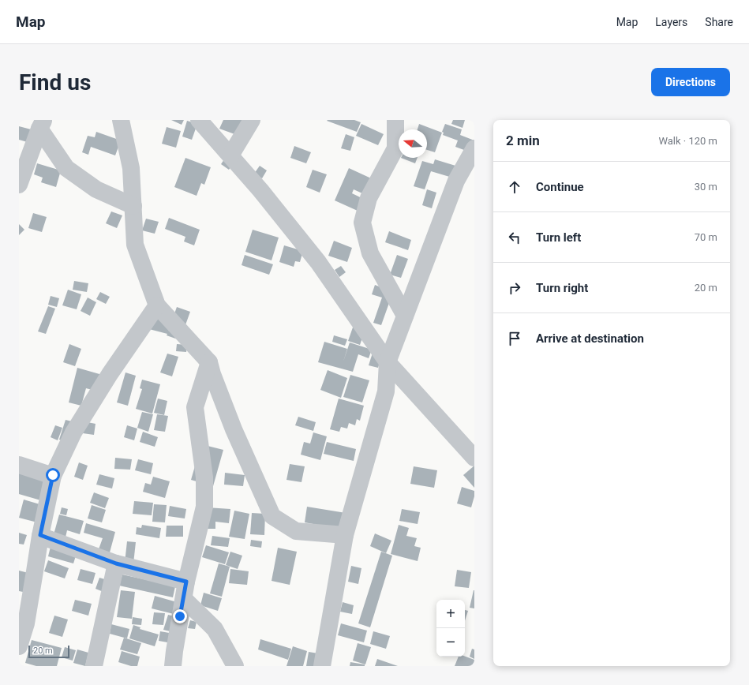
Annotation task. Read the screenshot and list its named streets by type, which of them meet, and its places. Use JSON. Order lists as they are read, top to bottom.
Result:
{
  "scale_bar": "20 m",
  "north": "left",
  "page": {
    "header": "Map",
    "nav": ["Map", "Layers", "Share"],
    "buttons": "Directions",
    "title": "Find us",
    "heading": ["2 min", "Walk · 120 m"],
    "list": [
      ["Continue", "30 m"],
      ["Turn left", "70 m"],
      ["Turn right", "20 m"],
      "Arrive at destination"
    ],
    "map_buttons": ["+", "−"],
    "scale": "20 m"
  }
}
